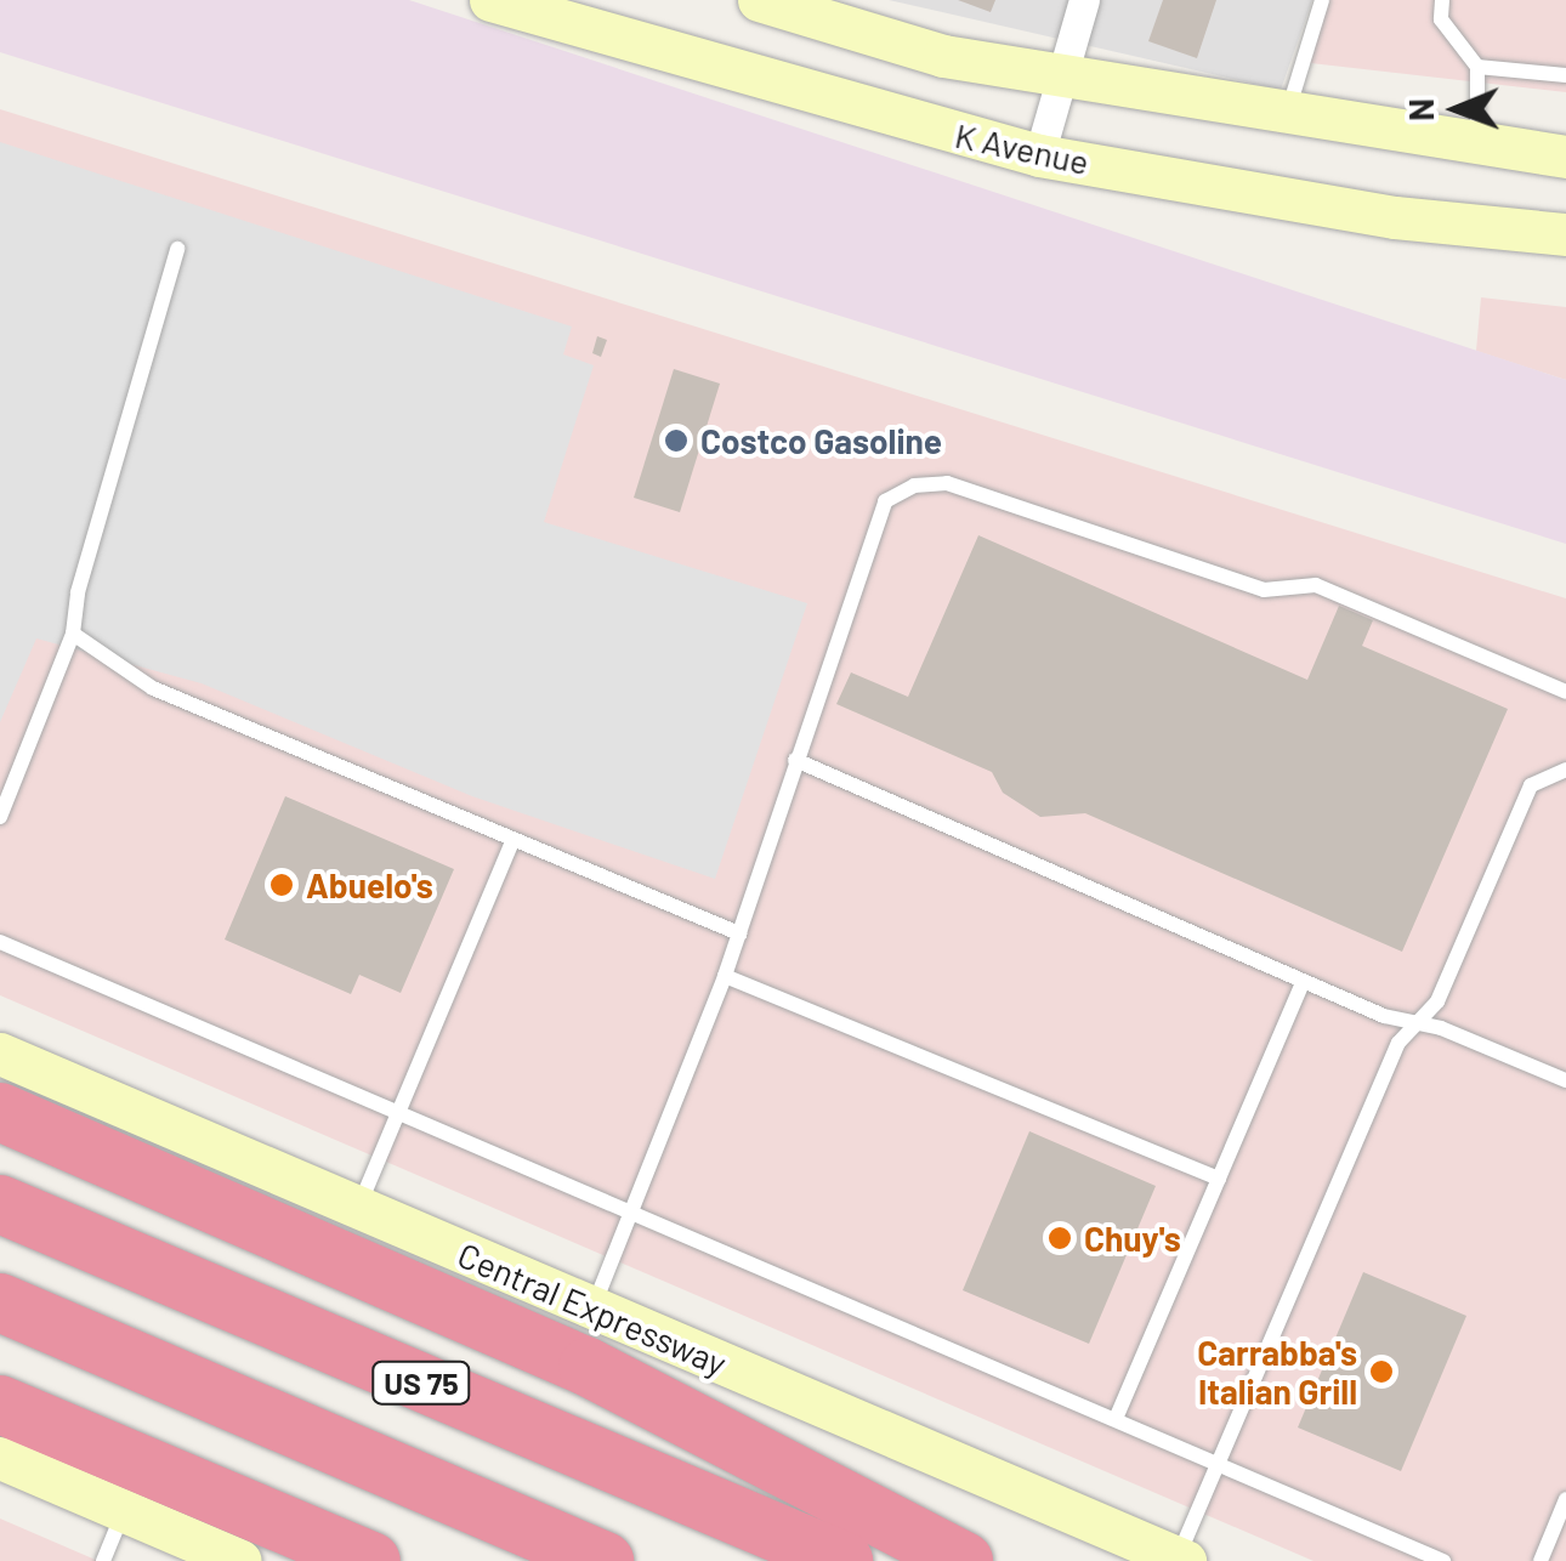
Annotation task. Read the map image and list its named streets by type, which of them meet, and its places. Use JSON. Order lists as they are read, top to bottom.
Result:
{
  "streets": {
    "highway": ["US 75"],
    "main road": ["K Avenue", "Central Expressway"]
  },
  "places": [
    "Costco Gasoline",
    "Abuelo's",
    "Chuy's",
    "Carrabba's Italian Grill"
  ],
  "north": "left"
}
